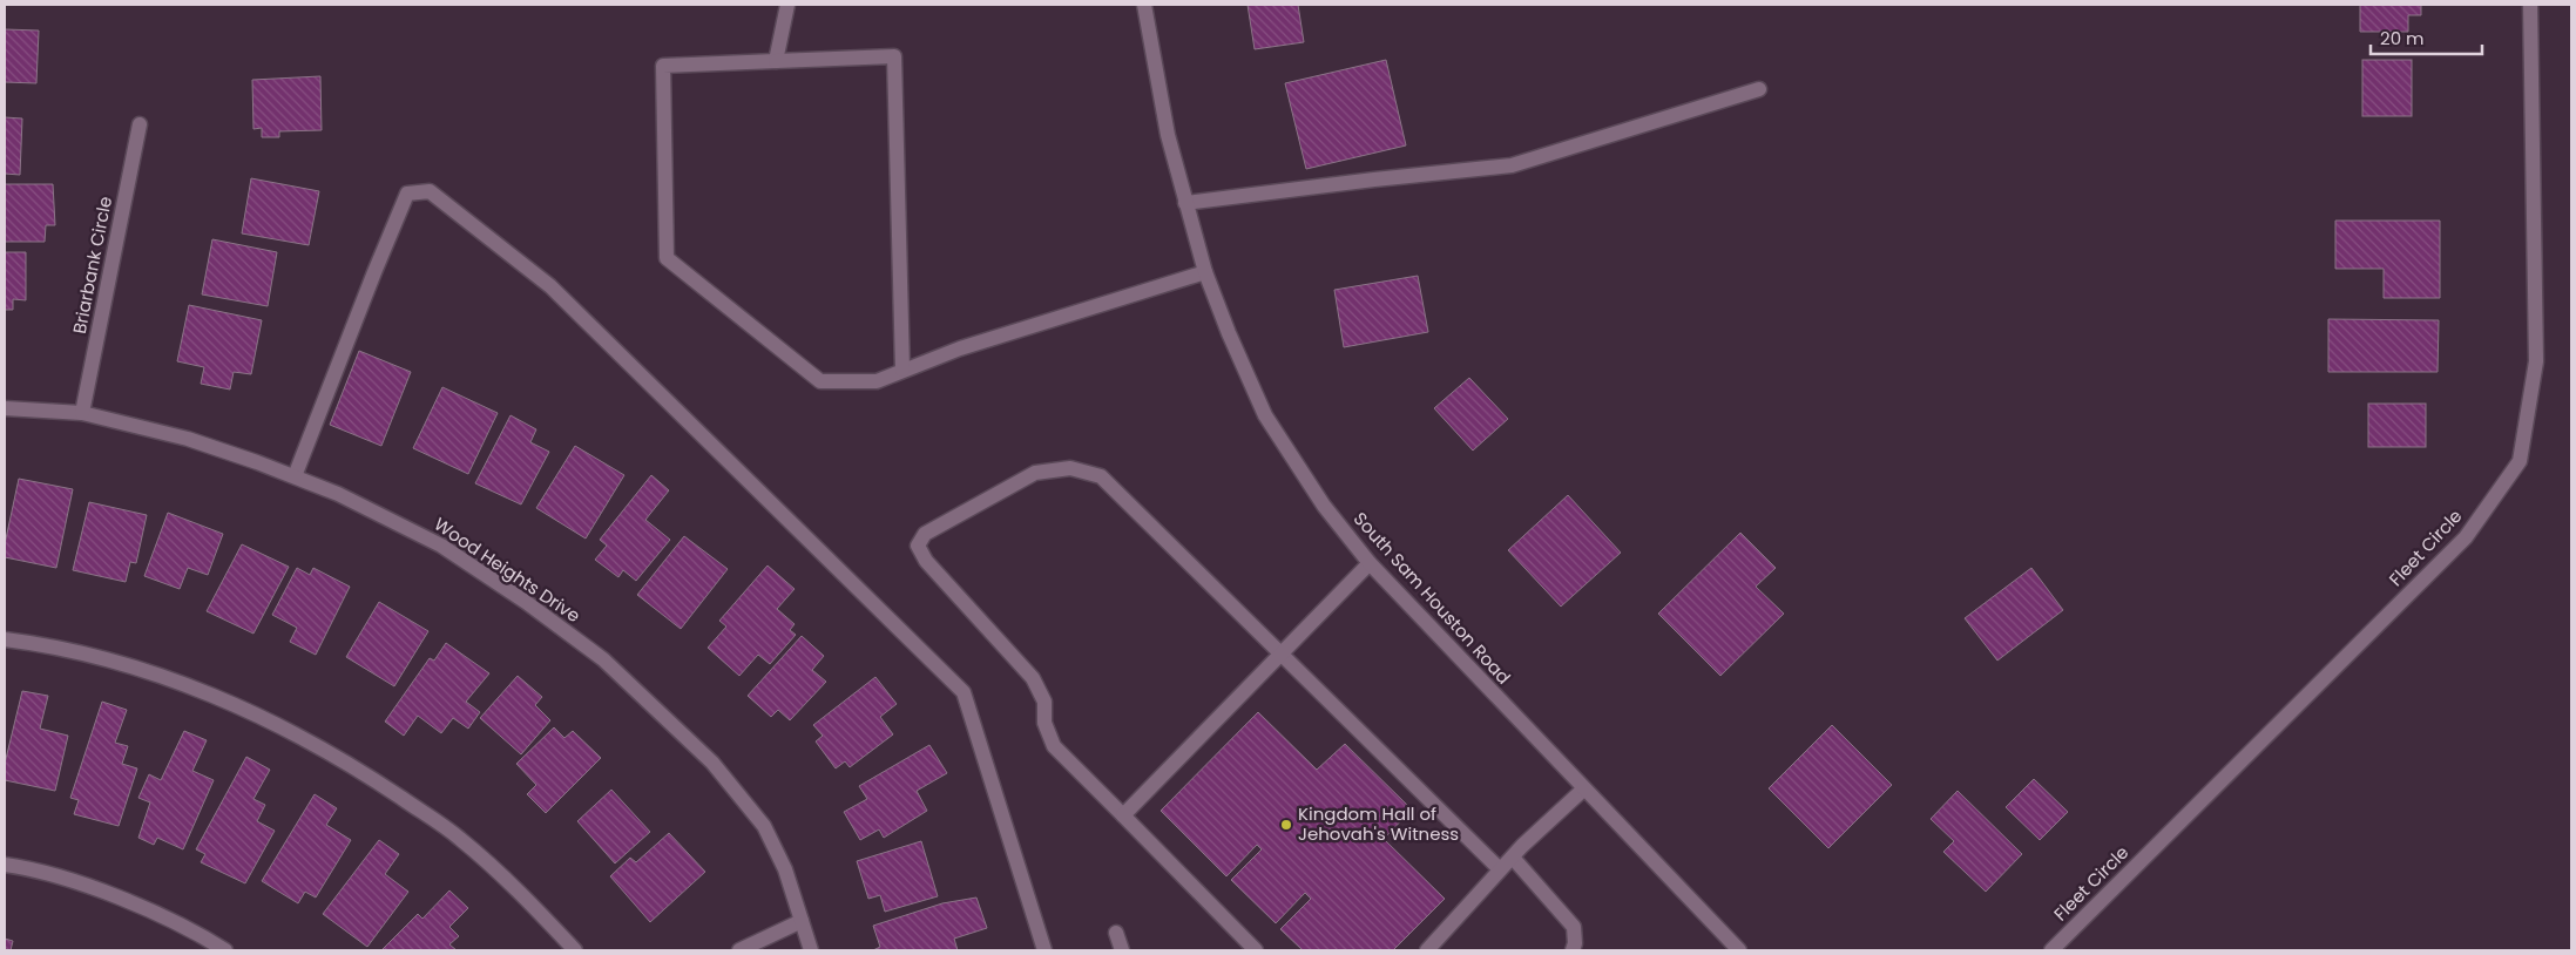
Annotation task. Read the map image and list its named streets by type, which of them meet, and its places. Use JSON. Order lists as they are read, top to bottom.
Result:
{
  "streets": {
    "street": [
      "Briarbank Circle",
      "Fleet Circle",
      "Wood Heights Drive",
      "South Sam Houston Road"
    ]
  },
  "crossings": [
    ["Briarbank Circle", "Wood Heights Drive"]
  ],
  "places": ["Kingdom Hall of Jehovah's Witness"],
  "scale_bar": "20 m"
}
